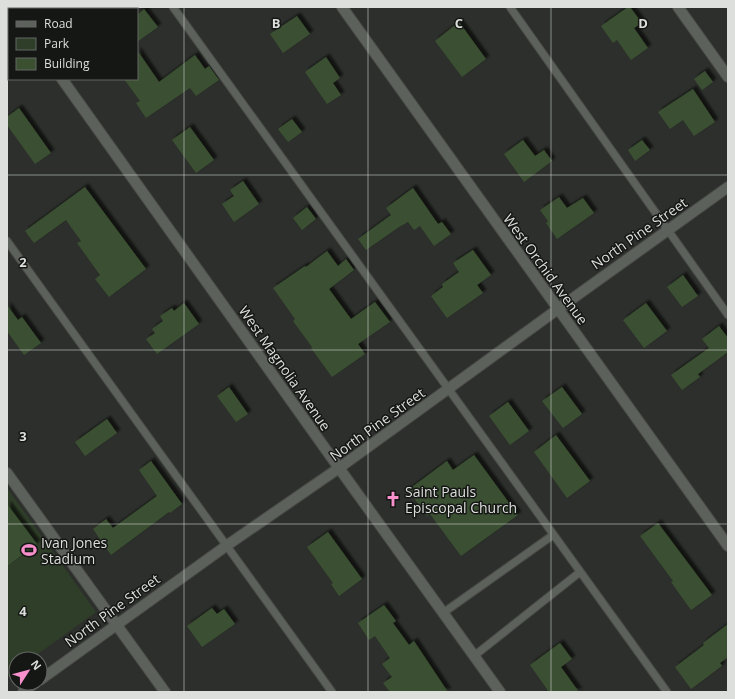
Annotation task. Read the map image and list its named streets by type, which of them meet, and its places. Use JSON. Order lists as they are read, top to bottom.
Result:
{
  "streets": {
    "street": ["North Pine Street", "West Orchid Avenue", "West Magnolia Avenue"]
  },
  "crossings": [
    ["North Pine Street", "West Orchid Avenue"],
    ["North Pine Street", "West Magnolia Avenue"]
  ],
  "places": {
    "church": ["Saint Pauls Episcopal Church"],
    "sports": ["Ivan Jones Stadium"]
  },
  "legend": ["Road", "Park", "Building"],
  "north": "top right",
  "grid": {
    "columns": ["B", "C", "D"],
    "rows": ["2", "3", "4"]
  }
}
